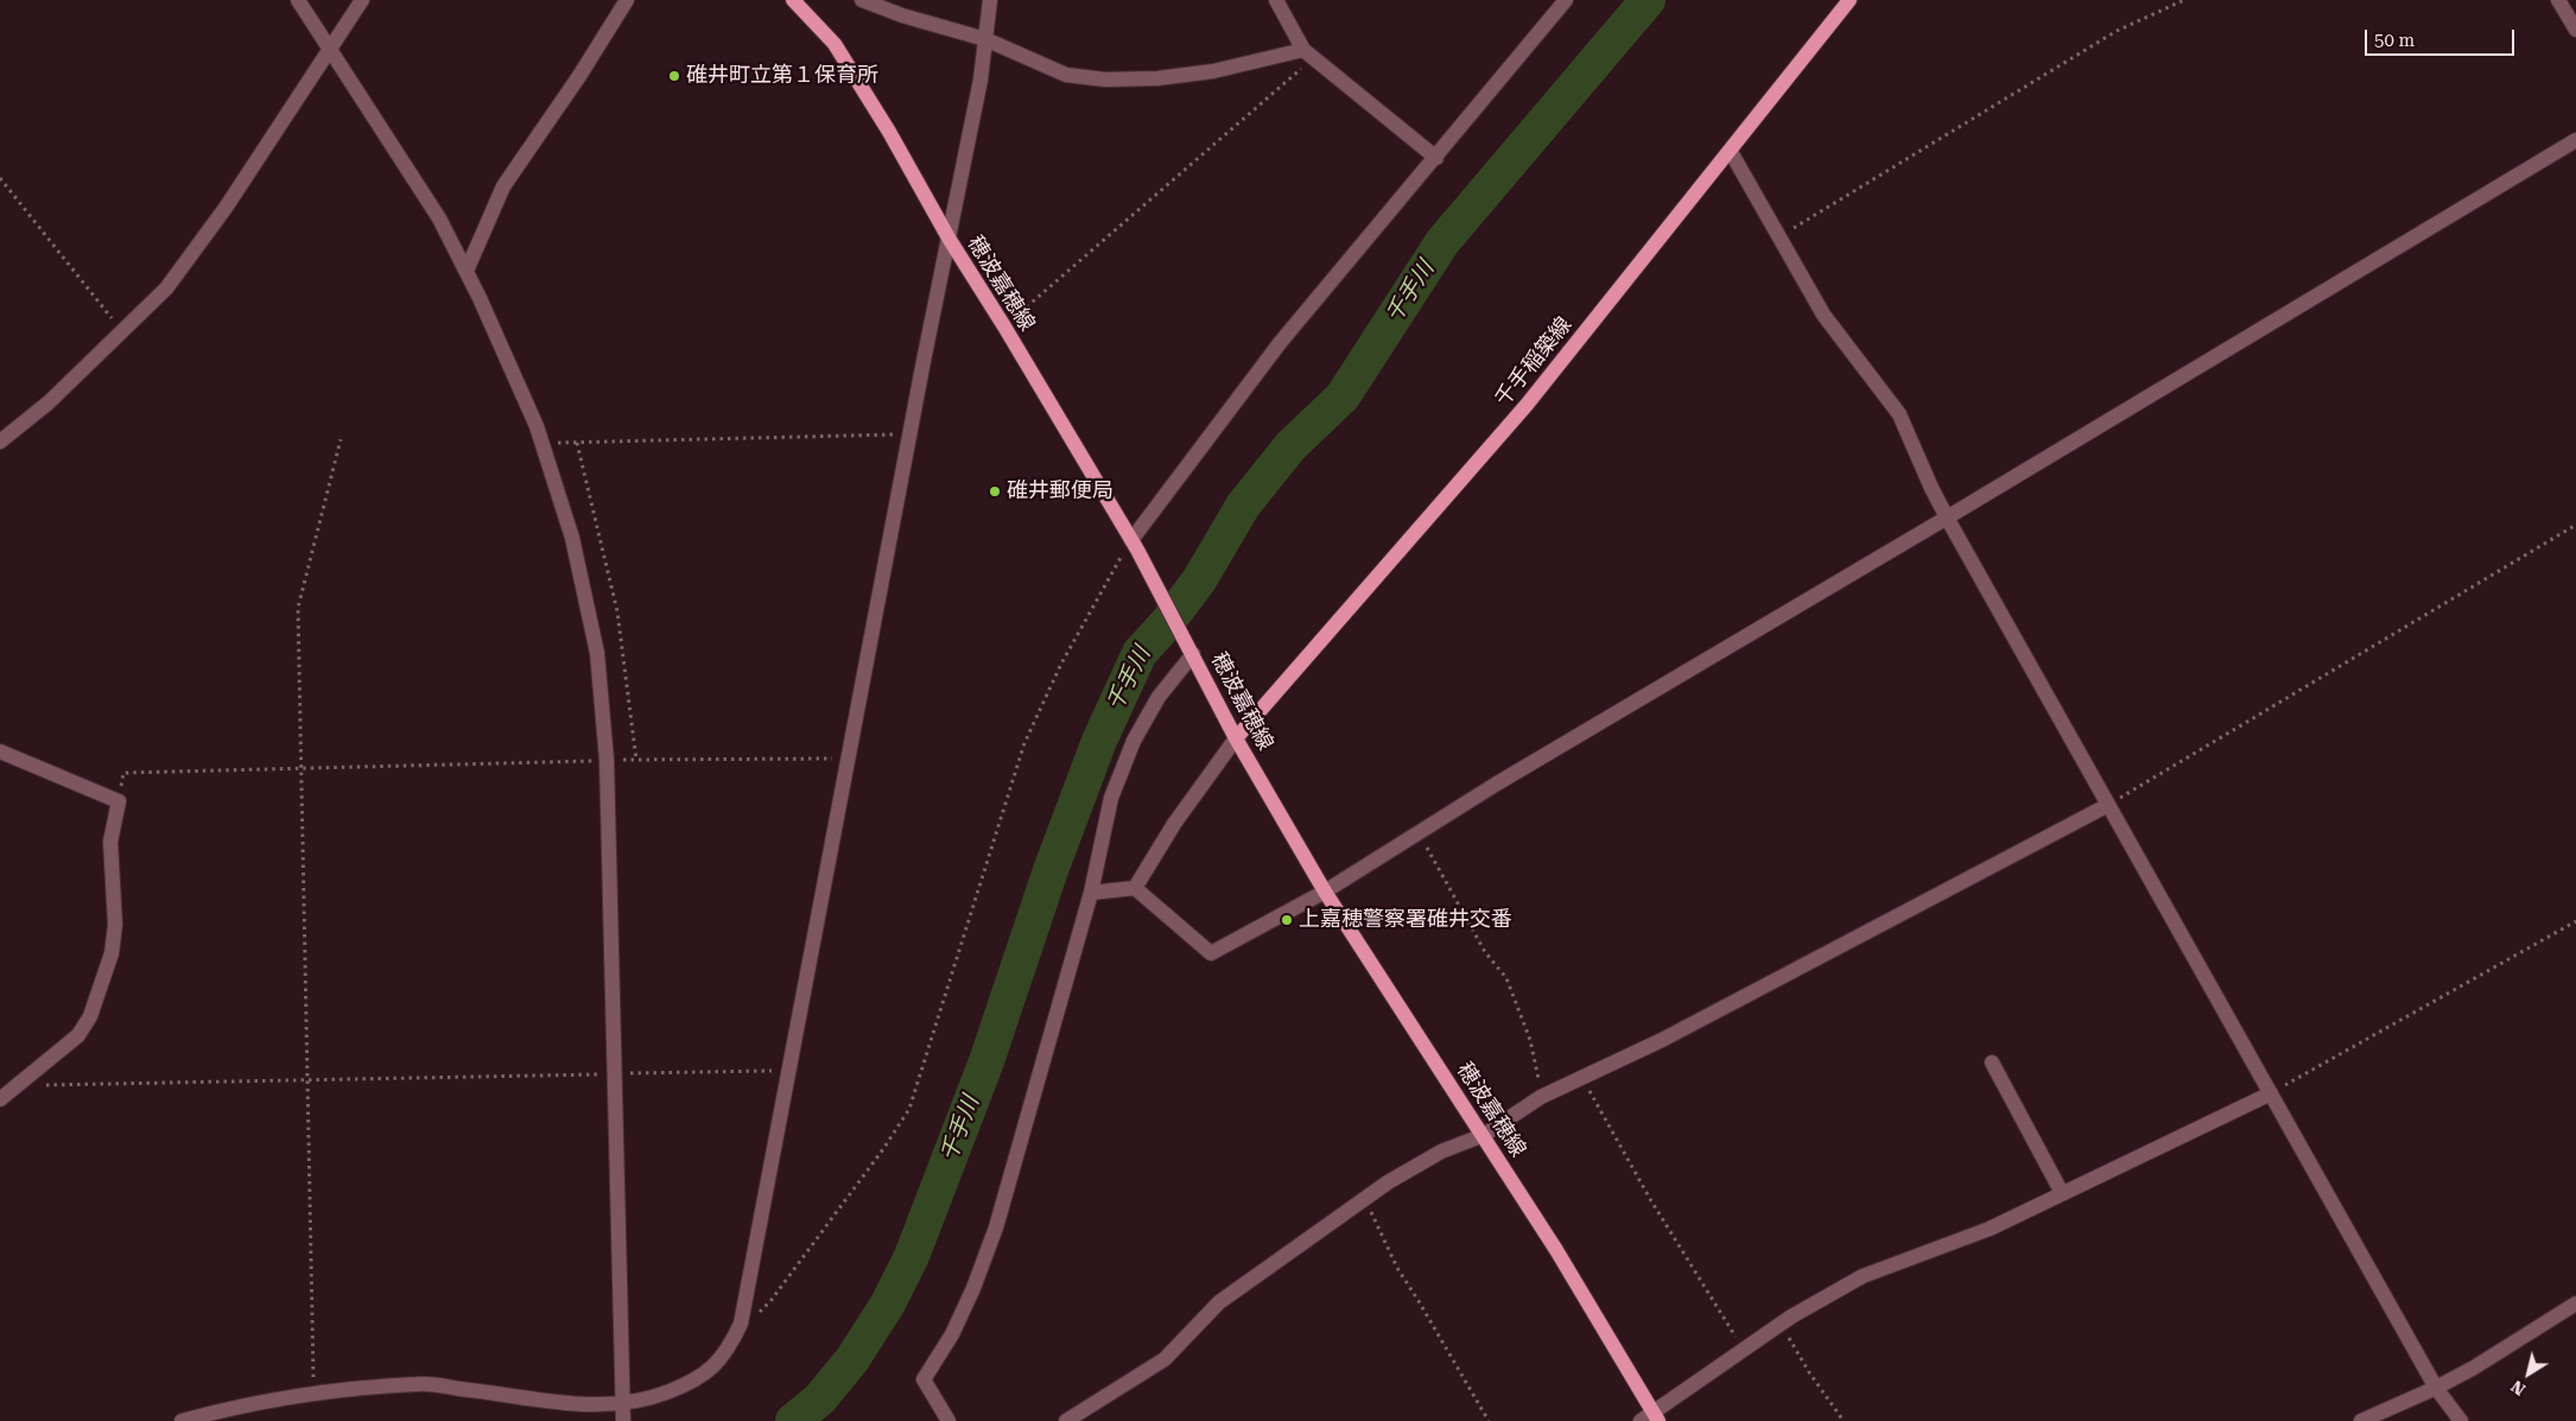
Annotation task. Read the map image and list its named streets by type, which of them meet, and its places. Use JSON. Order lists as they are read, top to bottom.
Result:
{
  "streets": {
    "main road": ["穂波嘉穂線", "千手稲築線"]
  },
  "crossings": [
    ["穂波嘉穂線", "千手稲築線"]
  ],
  "water": ["千手川"],
  "places": ["碓井町立第１保育所", "碓井郵便局", "上嘉穂警察署碓井交番"],
  "scale_bar": "50 m",
  "north": "bottom left"
}
